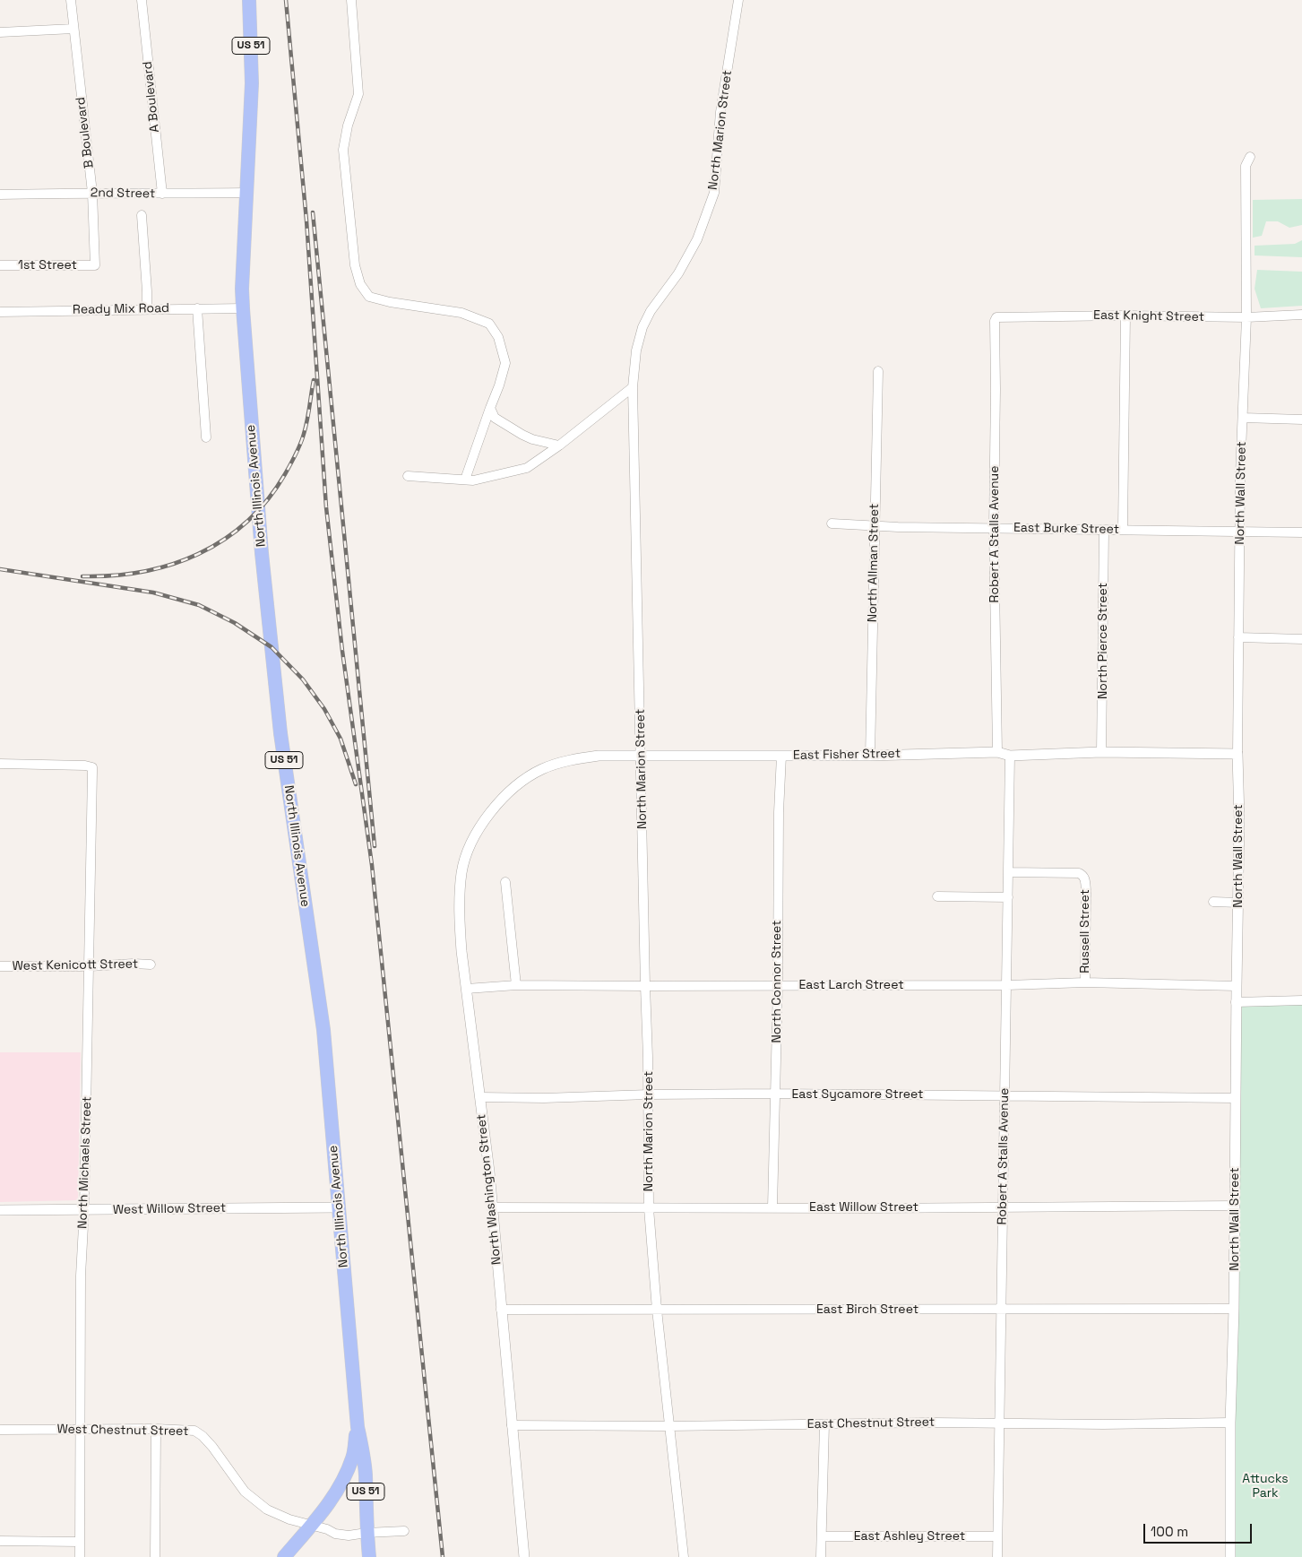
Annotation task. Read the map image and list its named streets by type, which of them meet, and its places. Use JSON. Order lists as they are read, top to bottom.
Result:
{
  "streets": {
    "main road": ["US 51", "North Illinois Avenue"],
    "street": [
      "A Boulevard",
      "North Marion Street",
      "B Boulevard",
      "2nd Street",
      "1st Street",
      "Ready Mix Road",
      "East Knight Street",
      "North Wall Street",
      "East Burke Street",
      "Robert A Stalls Avenue",
      "North Allman Street",
      "North Pierce Street",
      "East Fisher Street",
      "Russell Street",
      "West Kenicott Street",
      "North Connor Street",
      "East Larch Street",
      "East Sycamore Street",
      "North Michaels Street",
      "North Washington Street",
      "East Willow Street",
      "West Willow Street",
      "East Birch Street",
      "East Chestnut Street",
      "West Chestnut Street",
      "East Ashley Street"
    ]
  },
  "crossings": [
    ["US 51", "North Illinois Avenue"],
    ["US 51", "West Chestnut Street"],
    ["A Boulevard", "2nd Street"],
    ["North Marion Street", "East Fisher Street"],
    ["North Marion Street", "East Larch Street"],
    ["North Marion Street", "East Sycamore Street"],
    ["North Marion Street", "East Willow Street"],
    ["North Marion Street", "East Birch Street"],
    ["North Marion Street", "East Chestnut Street"],
    ["B Boulevard", "2nd Street"],
    ["B Boulevard", "1st Street"],
    ["2nd Street", "North Illinois Avenue"],
    ["Ready Mix Road", "North Illinois Avenue"],
    ["East Knight Street", "North Wall Street"],
    ["East Knight Street", "Robert A Stalls Avenue"],
    ["North Illinois Avenue", "West Willow Street"],
    ["North Illinois Avenue", "West Chestnut Street"],
    ["North Wall Street", "East Burke Street"],
    ["North Wall Street", "East Fisher Street"],
    ["North Wall Street", "East Larch Street"],
    ["North Wall Street", "East Sycamore Street"],
    ["North Wall Street", "East Willow Street"],
    ["North Wall Street", "East Birch Street"],
    ["North Wall Street", "East Chestnut Street"],
    ["East Burke Street", "Robert A Stalls Avenue"],
    ["East Burke Street", "North Allman Street"],
    ["East Burke Street", "North Pierce Street"],
    ["Robert A Stalls Avenue", "East Fisher Street"],
    ["Robert A Stalls Avenue", "Russell Street"],
    ["Robert A Stalls Avenue", "East Larch Street"],
    ["Robert A Stalls Avenue", "East Sycamore Street"],
    ["Robert A Stalls Avenue", "East Willow Street"],
    ["Robert A Stalls Avenue", "East Birch Street"],
    ["Robert A Stalls Avenue", "East Chestnut Street"],
    ["Robert A Stalls Avenue", "East Ashley Street"],
    ["North Allman Street", "East Fisher Street"],
    ["North Pierce Street", "East Fisher Street"],
    ["East Fisher Street", "North Connor Street"],
    ["East Fisher Street", "North Washington Street"],
    ["Russell Street", "East Larch Street"],
    ["West Kenicott Street", "North Michaels Street"],
    ["North Connor Street", "East Larch Street"],
    ["North Connor Street", "East Sycamore Street"],
    ["North Connor Street", "East Willow Street"],
    ["East Larch Street", "North Washington Street"],
    ["East Sycamore Street", "North Washington Street"],
    ["North Michaels Street", "West Willow Street"],
    ["North Michaels Street", "West Chestnut Street"],
    ["North Washington Street", "East Willow Street"],
    ["North Washington Street", "East Birch Street"],
    ["North Washington Street", "East Chestnut Street"]
  ],
  "parks": ["Attucks Park"],
  "scale_bar": "100 m"
}
